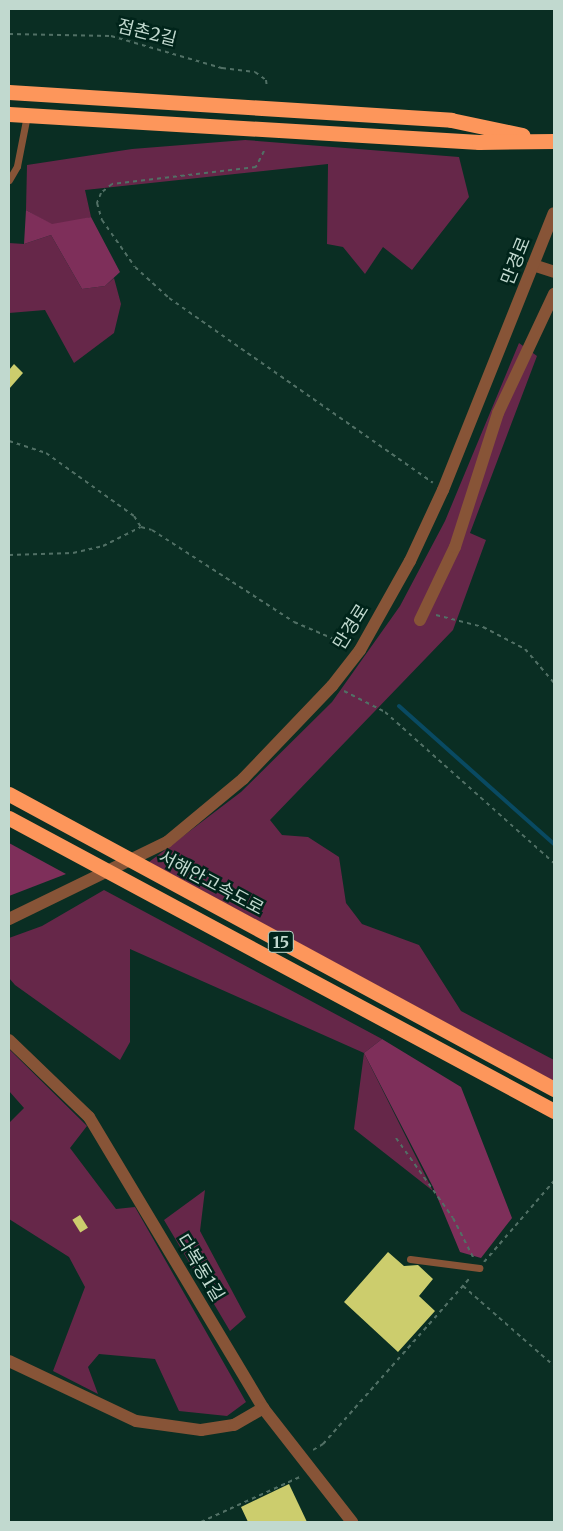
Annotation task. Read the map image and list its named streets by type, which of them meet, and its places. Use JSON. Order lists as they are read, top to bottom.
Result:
{
  "streets": {
    "highway": ["서해안고속도로", "15"],
    "street": ["만경로", "다복동1길"],
    "path": ["점촌2길"]
  }
}
